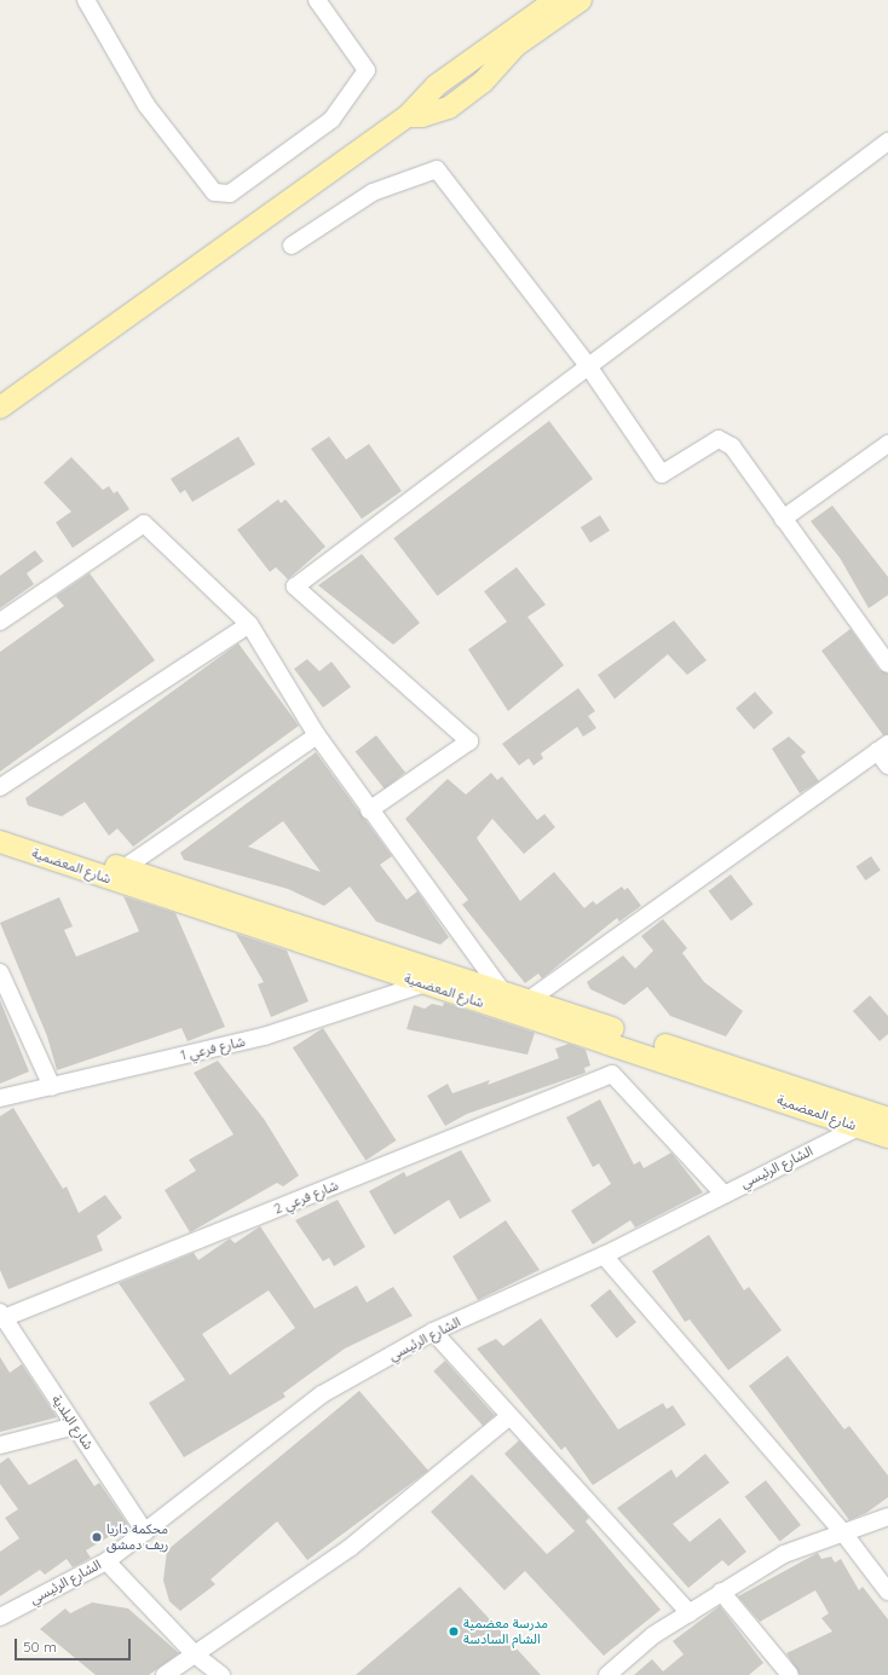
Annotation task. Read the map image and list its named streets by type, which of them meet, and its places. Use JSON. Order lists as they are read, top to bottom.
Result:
{
  "streets": {
    "main road": ["شارع المعضمية"],
    "street": [
      "شارع فرعي 1",
      "الشارع الرئيسي",
      "شارع فرعي 2",
      "شارع البلدية"
    ]
  },
  "crossings": [
    ["شارع المعضمية", "شارع فرعي 1"],
    ["شارع المعضمية", "الشارع الرئيسي"],
    ["الشارع الرئيسي", "شارع فرعي 2"],
    ["الشارع الرئيسي", "شارع البلدية"],
    ["شارع فرعي 2", "شارع البلدية"]
  ],
  "places": ["محكمة داريا ريف دمشق", "مدرسة معضمية الشام السادسة"],
  "scale_bar": "50 m"
}
